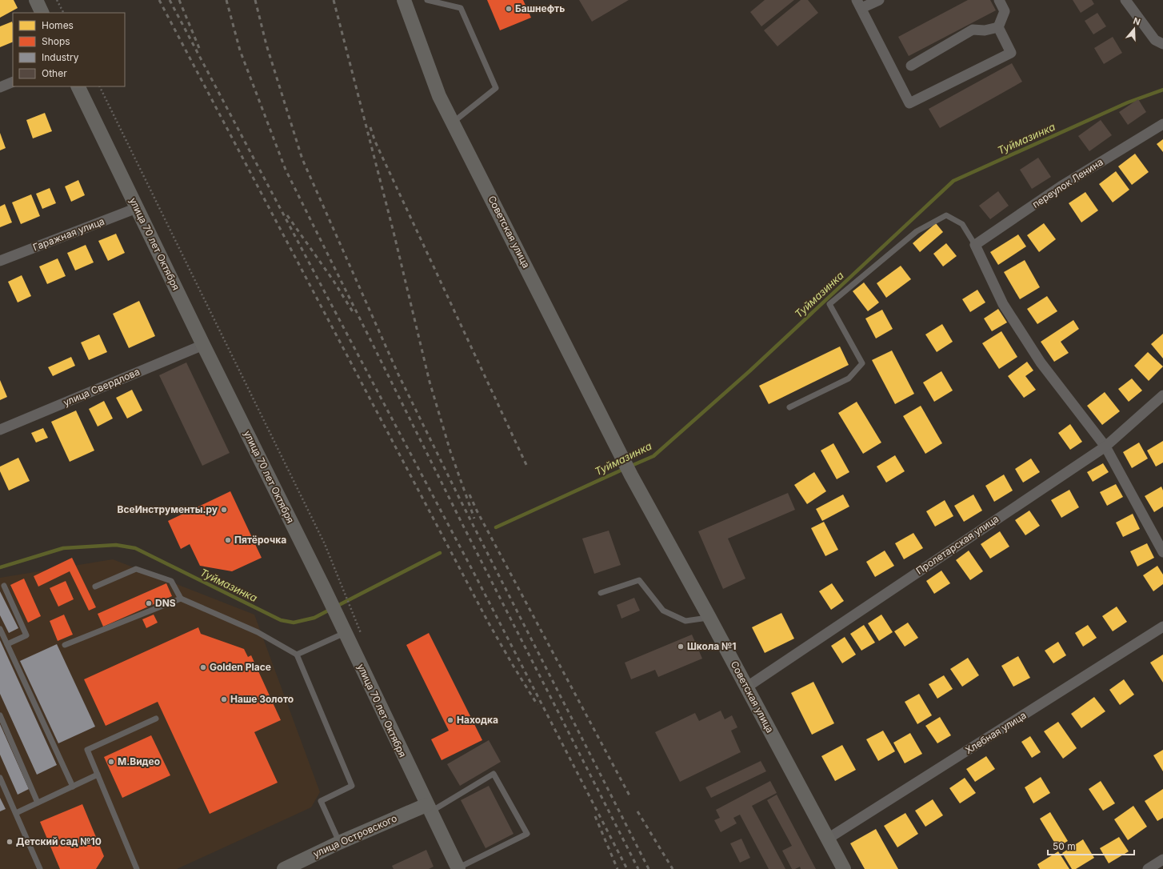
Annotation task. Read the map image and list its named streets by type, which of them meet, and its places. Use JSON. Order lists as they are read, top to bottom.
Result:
{
  "streets": {
    "street": [
      "переулок Ленина",
      "Советская улица",
      "Гаражная улица",
      "улица 70 лет Октября",
      "улица Свердлова",
      "Пролетарская улица",
      "Хлебная улица",
      "улица Островского"
    ]
  },
  "crossings": [
    ["Советская улица", "Пролетарская улица"],
    ["Советская улица", "Хлебная улица"],
    ["Гаражная улица", "улица 70 лет Октября"],
    ["улица 70 лет Октября", "улица Свердлова"],
    ["улица 70 лет Октября", "улица Островского"]
  ],
  "water": ["Туймазинка"],
  "places": [
    "Башнефть",
    "ВсеИнструменты.ру",
    "Пятёрочка",
    "DNS",
    "Школа №1",
    "Golden Place",
    "Наше Золото",
    "Находка",
    "М.Видео",
    "Детский сад №10"
  ],
  "legend": [
    "Homes",
    "Shops",
    "Industry",
    "Other"
  ],
  "scale_bar": "50 m",
  "north": "top"
}
